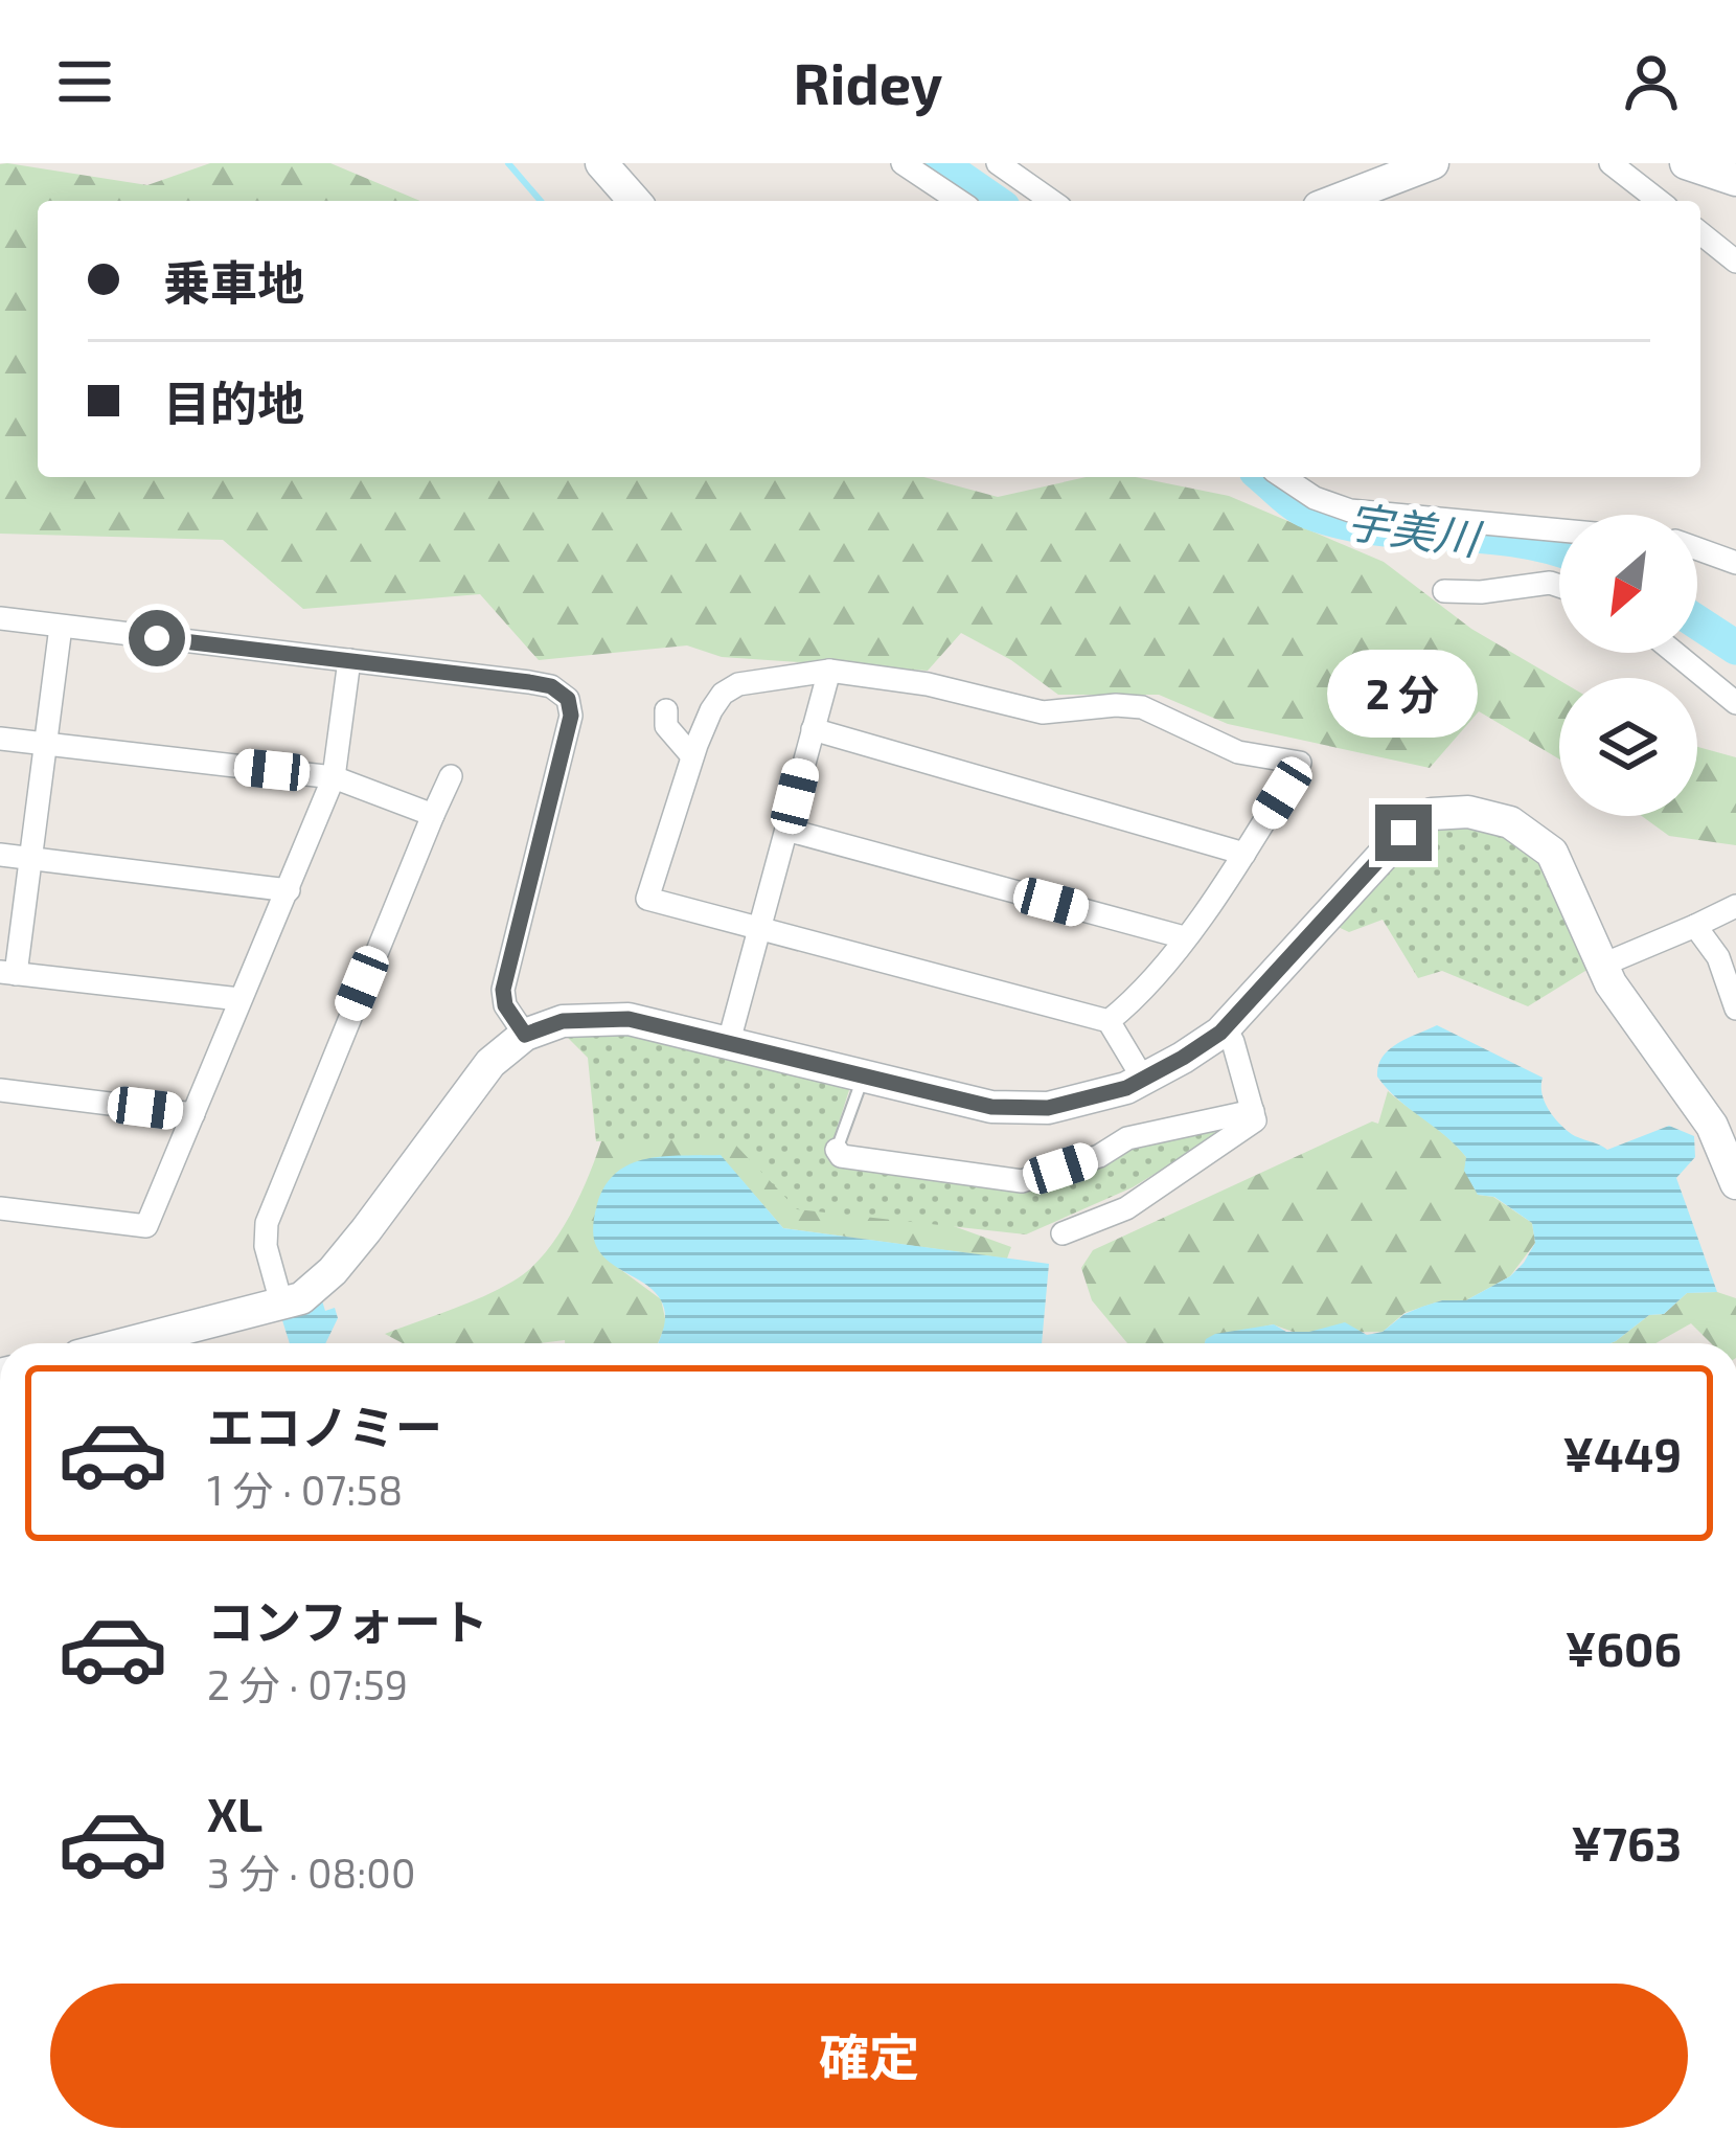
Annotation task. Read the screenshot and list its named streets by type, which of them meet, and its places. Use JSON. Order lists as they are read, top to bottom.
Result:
{
  "water": ["宇美川"],
  "north": "bottom left",
  "page": {
    "header": "Ridey",
    "banner": ["乗車地", "目的地"],
    "bubble": "2 分",
    "list": [
      {
        "name": "エコノミー",
        "note": "1 分 · 07:58",
        "value": "¥449"
      },
      {
        "name": "コンフォート",
        "note": "2 分 · 07:59",
        "value": "¥606"
      },
      {
        "name": "XL",
        "note": "3 分 · 08:00",
        "value": "¥763"
      }
    ],
    "buttons": "確定"
  }
}
